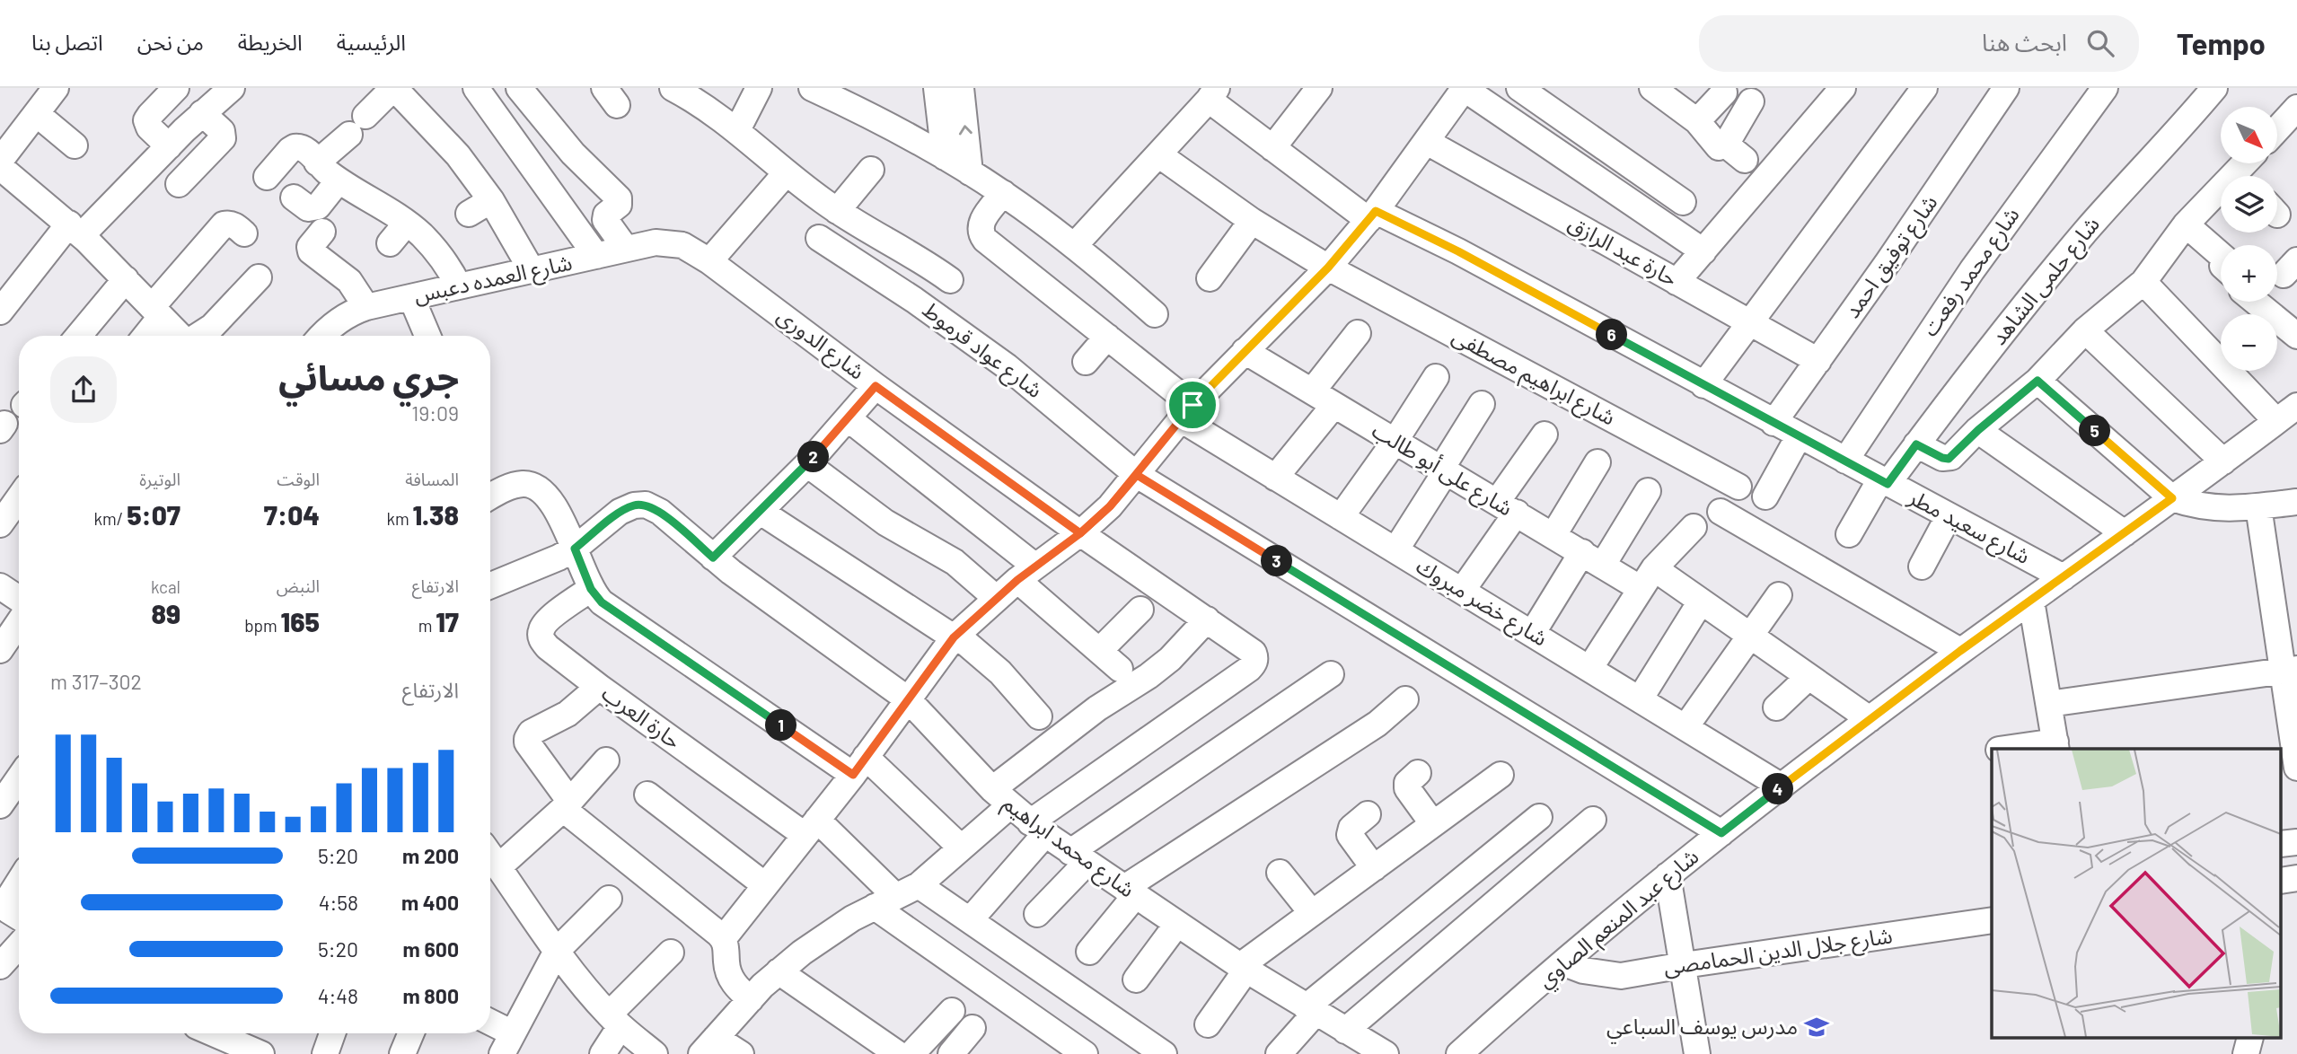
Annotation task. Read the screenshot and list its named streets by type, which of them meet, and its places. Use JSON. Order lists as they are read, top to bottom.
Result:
{
  "streets": {
    "street": [
      "حارة عبد الرازق",
      "شارع توفيق احمد",
      "شارع محمد رفعت",
      "شارع العمده دعبس",
      "شارع حلمى الشاهد",
      "شارع الدورى",
      "شارع عواد قرموط",
      "شارع ابراهيم مصطفى",
      "شارع على أبو طالب",
      "شارع سعيد مطر",
      "شارع خضر مبروك",
      "حارة العرب",
      "شارع محمد ابراهيم",
      "شارع عبد المنعم الصاوي",
      "شارع جلال الدين الحمامصى"
    ]
  },
  "crossings": [
    ["حارة عبد الرازق", "شارع توفيق احمد"],
    ["شارع توفيق احمد", "شارع سعيد مطر"],
    ["شارع محمد رفعت", "شارع سعيد مطر"],
    ["شارع العمده دعبس", "شارع الدورى"],
    ["شارع حلمى الشاهد", "شارع سعيد مطر"],
    ["شارع الدورى", "شارع محمد ابراهيم"],
    ["شارع عواد قرموط", "شارع عبد المنعم الصاوي"],
    ["شارع على أبو طالب", "شارع عبد المنعم الصاوي"],
    ["شارع سعيد مطر", "شارع عبد المنعم الصاوي"],
    ["شارع خضر مبروك", "شارع عبد المنعم الصاوي"],
    ["شارع عبد المنعم الصاوي", "شارع جلال الدين الحمامصى"]
  ],
  "places": {
    "school or university": ["مدرس يوسف السباعي"]
  },
  "north": "bottom right",
  "page": {
    "header": "Tempo",
    "search": "ابحث هنا",
    "nav": [
      "الرئيسية",
      "الخريطة",
      "من نحن",
      "اتصل بنا"
    ],
    "map_buttons": ["+", "−"],
    "pins": [
      "6",
      "5",
      "2",
      "3",
      "1",
      "4"
    ],
    "heading": ["جري مسائي", "19:09"],
    "stats": [
      ["المسافة", "1.38 km"],
      ["الوقت", "7:04"],
      ["الوتيرة", "5:07 /km"],
      ["الارتفاع", "17 m"],
      ["النبض", "165 bpm"],
      ["kcal", "89"]
    ],
    "chart": ["الارتفاع", "302–317 m"],
    "list": [
      {
        "name": "200 m",
        "note": "5:20"
      },
      {
        "name": "400 m",
        "note": "4:58"
      },
      {
        "name": "600 m",
        "note": "5:20"
      },
      {
        "name": "800 m",
        "note": "4:48"
      }
    ]
  }
}
